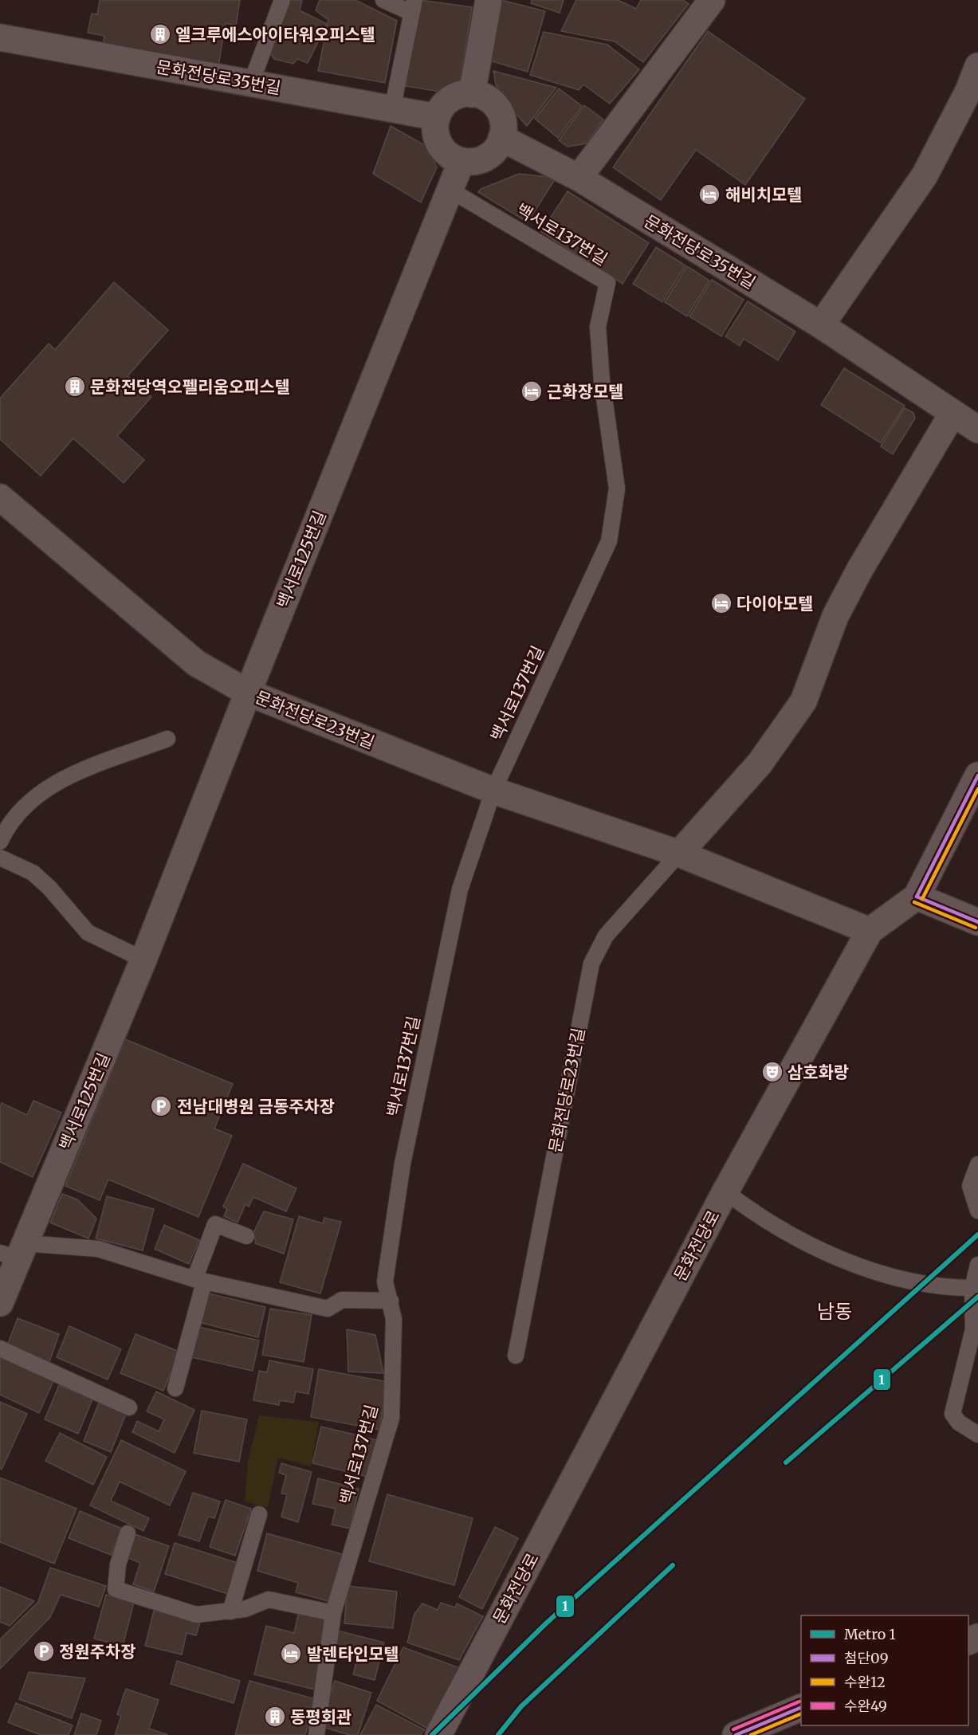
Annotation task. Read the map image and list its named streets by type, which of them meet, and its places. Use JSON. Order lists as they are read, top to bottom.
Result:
{
  "streets": {
    "street": [
      "문화전당로35번길",
      "백서로125번길",
      "문화전당로23번길",
      "문화전당로"
    ],
    "lane": ["백서로137번길"]
  },
  "crossings": [
    ["문화전당로35번길", "백서로125번길"],
    ["문화전당로35번길", "문화전당로23번길"],
    ["백서로137번길", "백서로125번길"],
    ["백서로137번길", "문화전당로23번길"],
    ["백서로125번길", "문화전당로23번길"],
    ["문화전당로23번길", "문화전당로"]
  ],
  "districts": ["남동"],
  "places": {
    "building": ["엘크루에스아이타워오피스텔", "문화전당역오펠리움오피스텔", "동평회관"],
    "hotel": [
      "해비치모텔",
      "근화장모텔",
      "다이아모텔",
      "발렌타인모텔"
    ],
    "theatre": ["삼호화랑"],
    "parking": ["전남대병원 금동주차장", "정원주차장"]
  },
  "lines": [
    "transit line 첨단09",
    "transit line 수완12",
    "metro line 1",
    "transit line 수완49"
  ],
  "legend": [
    "Metro 1",
    "첨단09",
    "수완12",
    "수완49"
  ]
}
